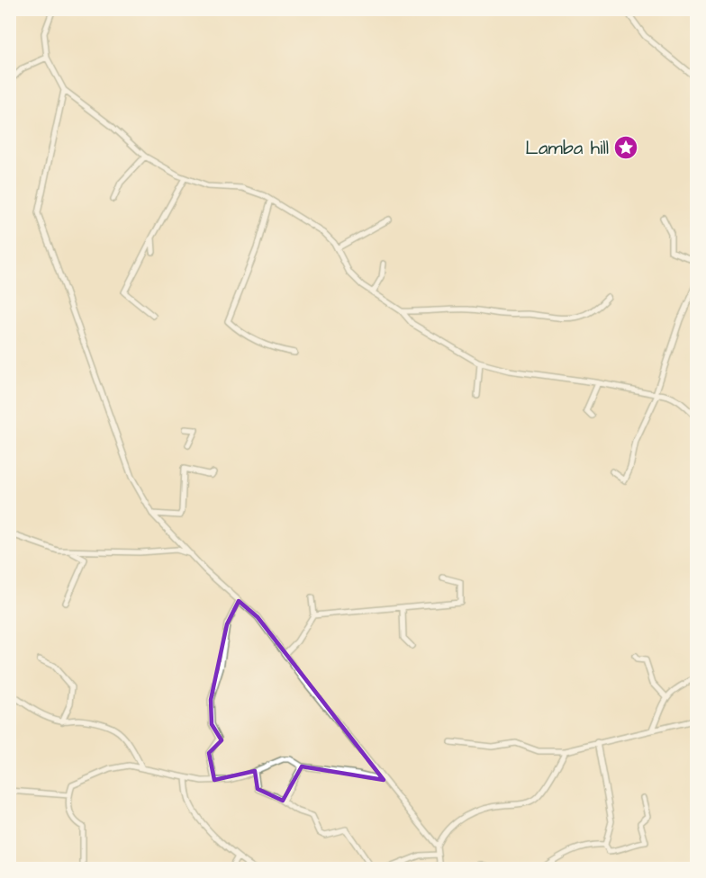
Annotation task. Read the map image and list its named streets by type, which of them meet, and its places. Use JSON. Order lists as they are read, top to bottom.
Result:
{
  "places": {
    "place": ["Lamba hill"]
  }
}
